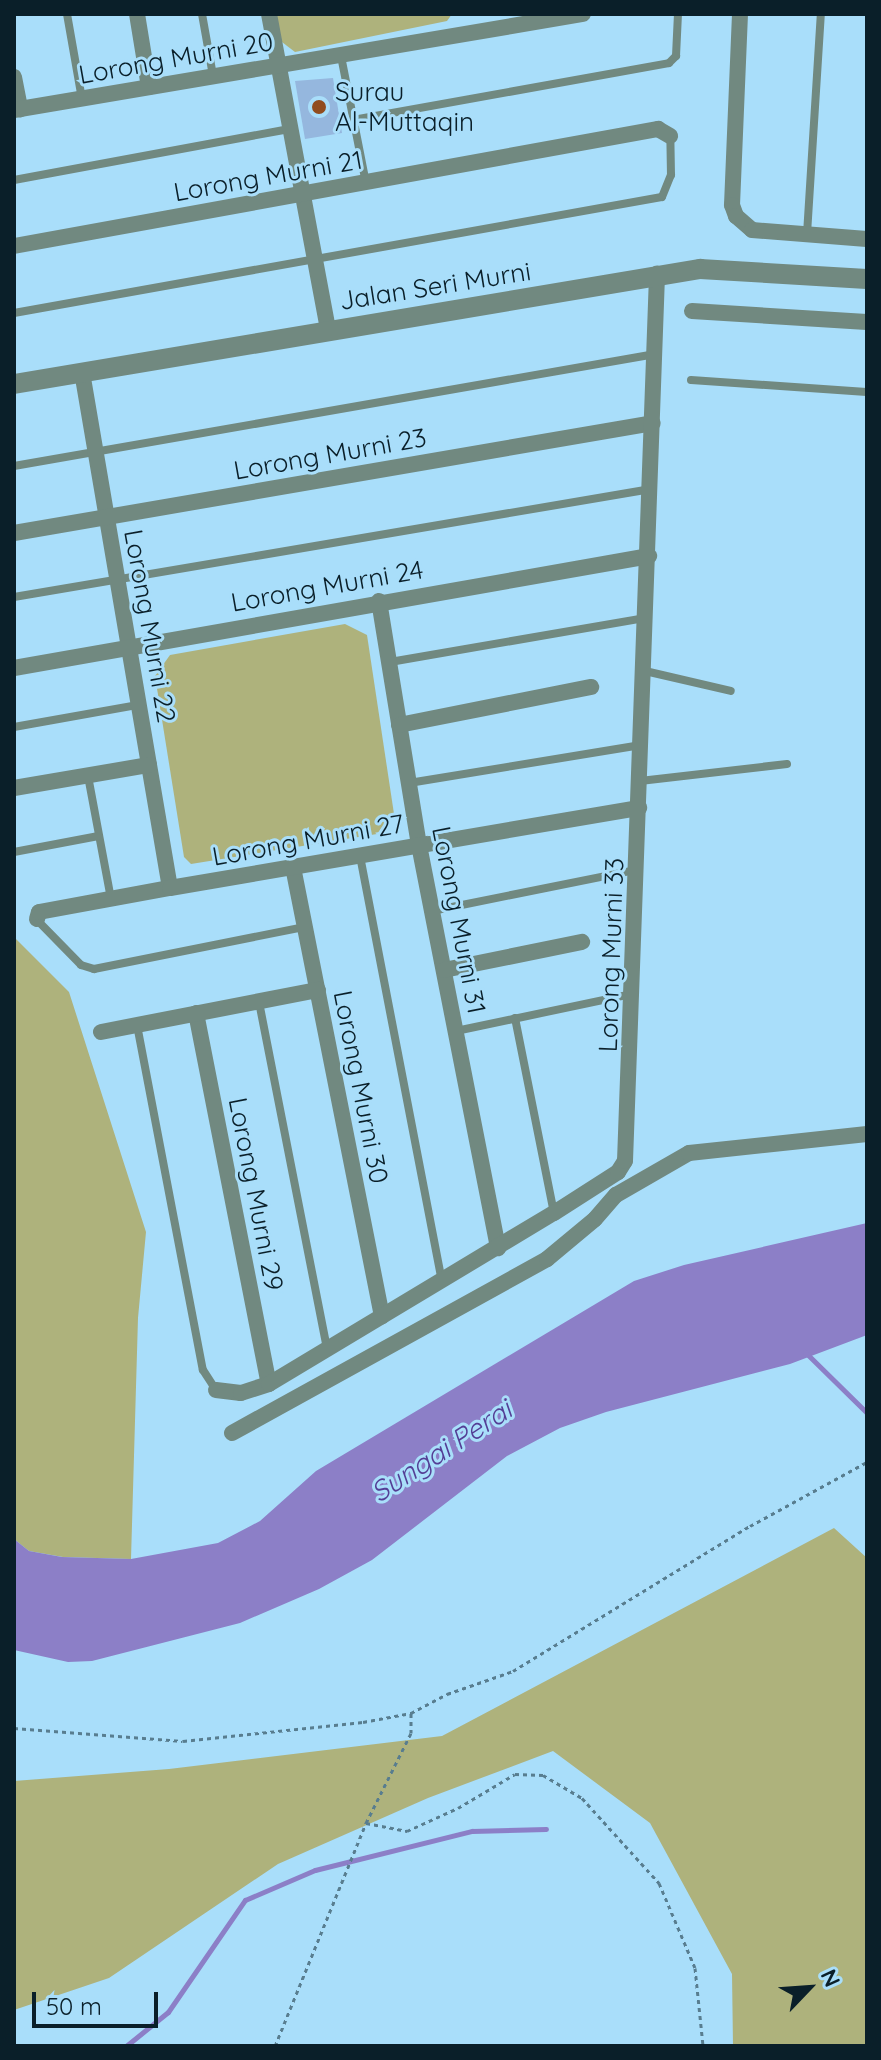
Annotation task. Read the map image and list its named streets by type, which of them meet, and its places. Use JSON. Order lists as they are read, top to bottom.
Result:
{
  "streets": {
    "street": [
      "Lorong Murni 20",
      "Lorong Murni 21",
      "Jalan Seri Murni",
      "Lorong Murni 23",
      "Lorong Murni 24",
      "Lorong Murni 22",
      "Lorong Murni 27",
      "Lorong Murni 31",
      "Lorong Murni 33",
      "Lorong Murni 30",
      "Lorong Murni 29"
    ]
  },
  "crossings": [
    ["Jalan Seri Murni", "Lorong Murni 22"],
    ["Jalan Seri Murni", "Lorong Murni 33"],
    ["Lorong Murni 23", "Lorong Murni 22"],
    ["Lorong Murni 23", "Lorong Murni 33"],
    ["Lorong Murni 24", "Lorong Murni 22"],
    ["Lorong Murni 24", "Lorong Murni 31"],
    ["Lorong Murni 24", "Lorong Murni 33"],
    ["Lorong Murni 22", "Lorong Murni 27"],
    ["Lorong Murni 27", "Lorong Murni 31"],
    ["Lorong Murni 27", "Lorong Murni 33"],
    ["Lorong Murni 27", "Lorong Murni 30"],
    ["Lorong Murni 31", "Lorong Murni 33"],
    ["Lorong Murni 33", "Lorong Murni 30"],
    ["Lorong Murni 33", "Lorong Murni 29"]
  ],
  "water": ["Sungai Perai"],
  "places": ["Surau Al-Muttaqin"],
  "scale_bar": "50 m",
  "north": "top right"
}
